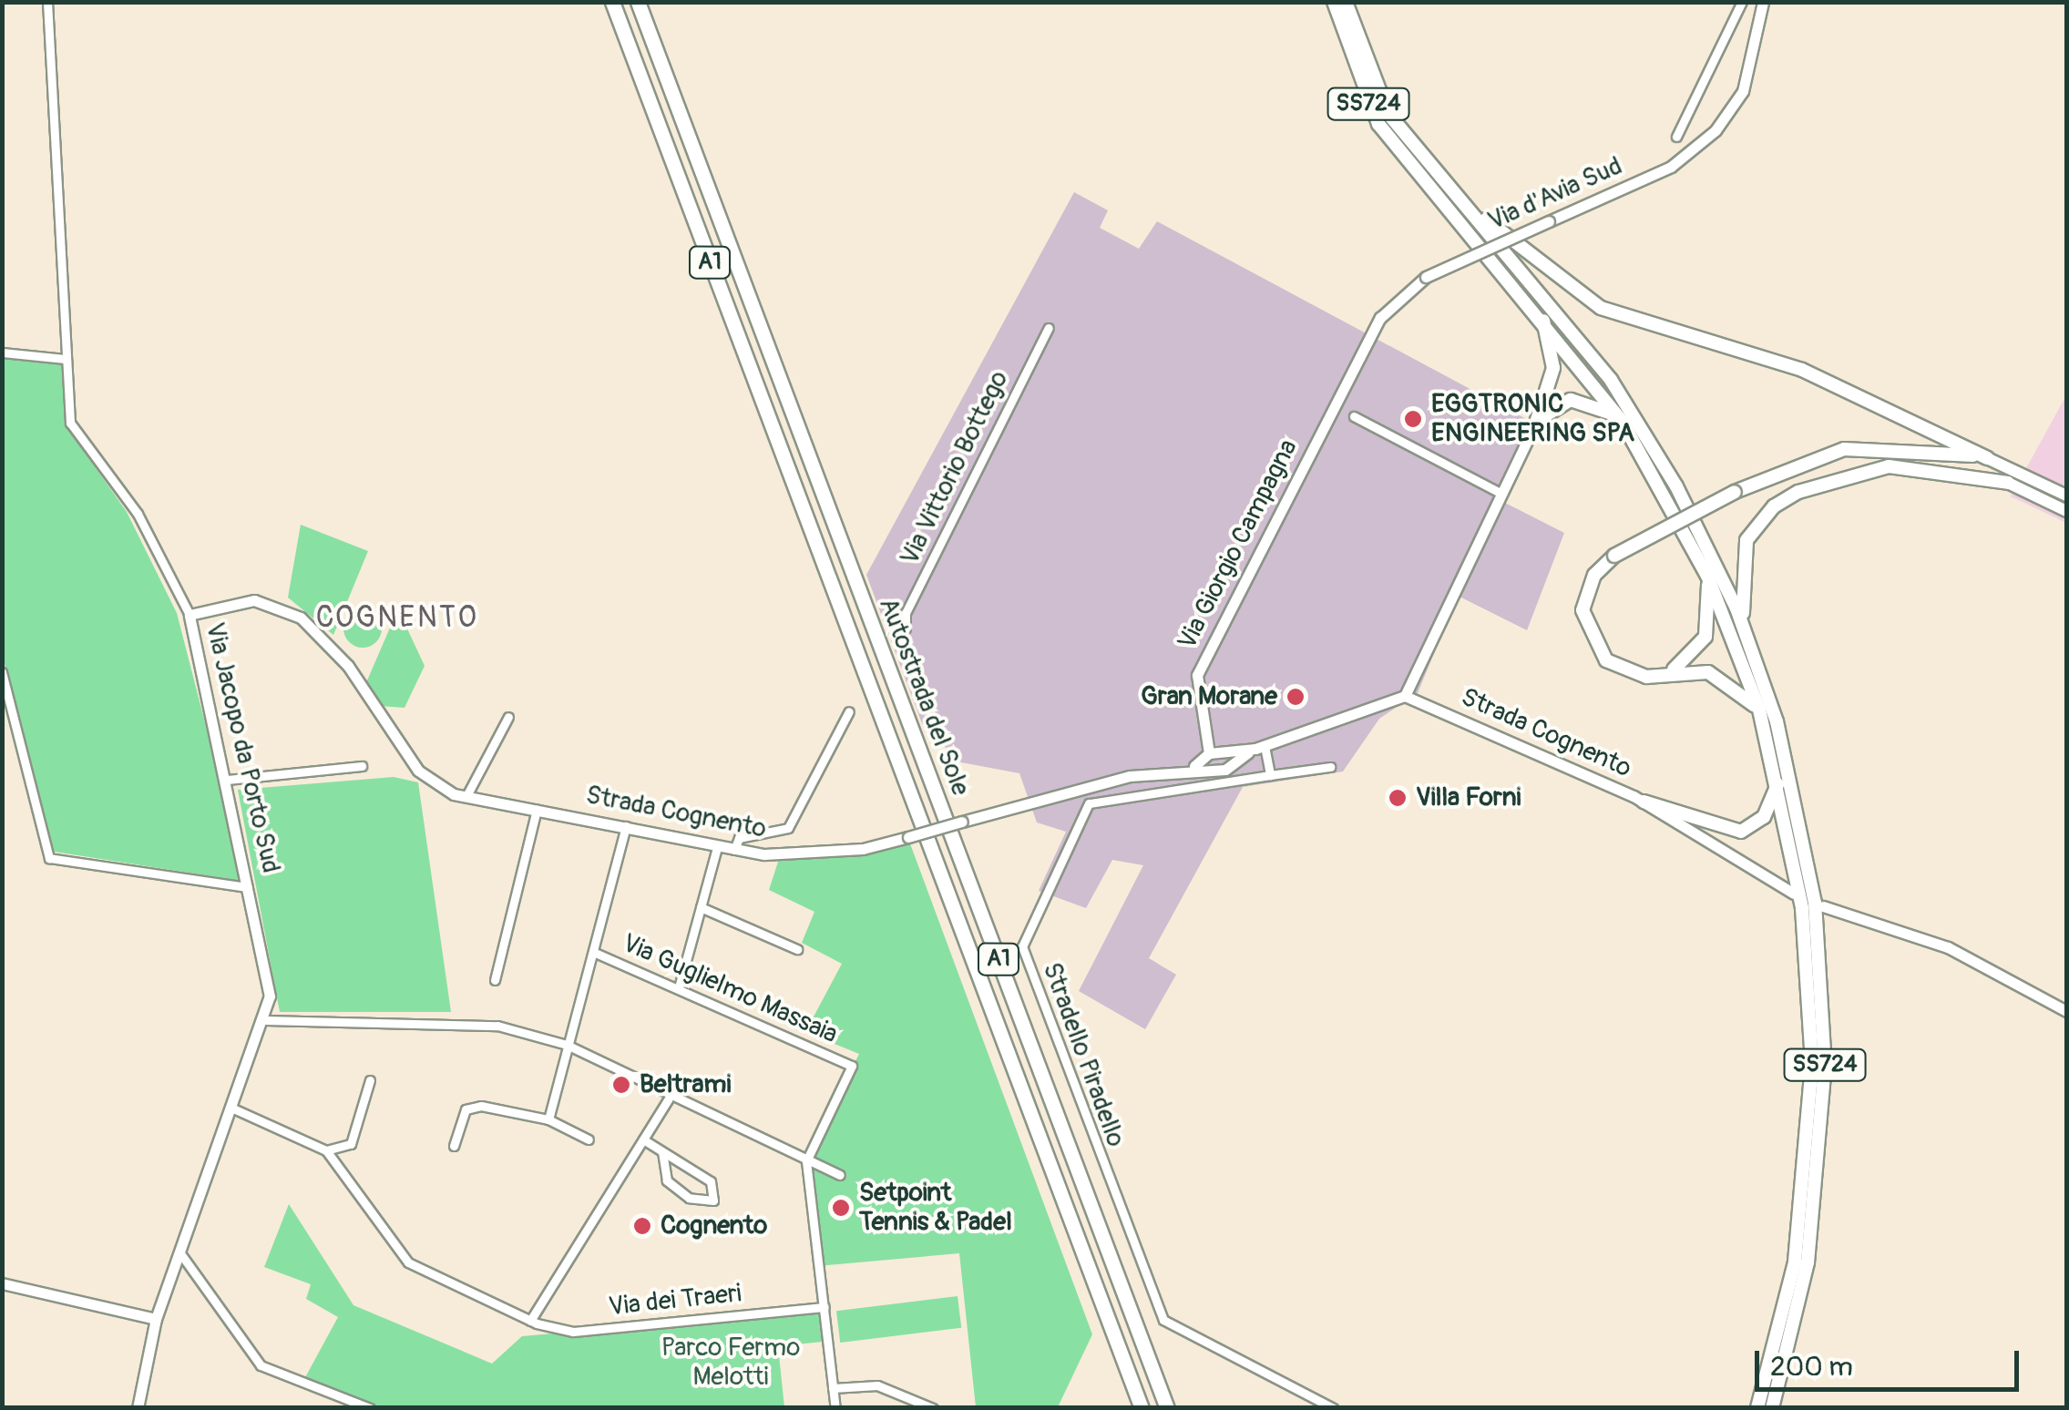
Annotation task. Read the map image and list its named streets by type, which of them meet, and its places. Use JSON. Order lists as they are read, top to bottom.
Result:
{
  "streets": {
    "highway": ["SS724", "A1", "Autostrada del Sole"],
    "street": [
      "Via d'Avia Sud",
      "Via Vittorio Bottego",
      "Via Giorgio Campagna",
      "Strada Cognento",
      "Via Jacopo da Porto Sud",
      "Via Guglielmo Massaia",
      "Stradello Piradello",
      "Via dei Traeri"
    ]
  },
  "crossings": [
    ["Via d'Avia Sud", "Via Giorgio Campagna"],
    ["Via Giorgio Campagna", "Strada Cognento"],
    ["Strada Cognento", "Via Jacopo da Porto Sud"]
  ],
  "districts": ["COGNENTO"],
  "parks": ["Parco Fermo Melotti"],
  "places": [
    "EGGTRONIC ENGINEERING SPA",
    "Gran Morane",
    "Villa Forni",
    "Beltrami",
    "Setpoint Tennis & Padel",
    "Cognento"
  ],
  "scale_bar": "200 m"
}
